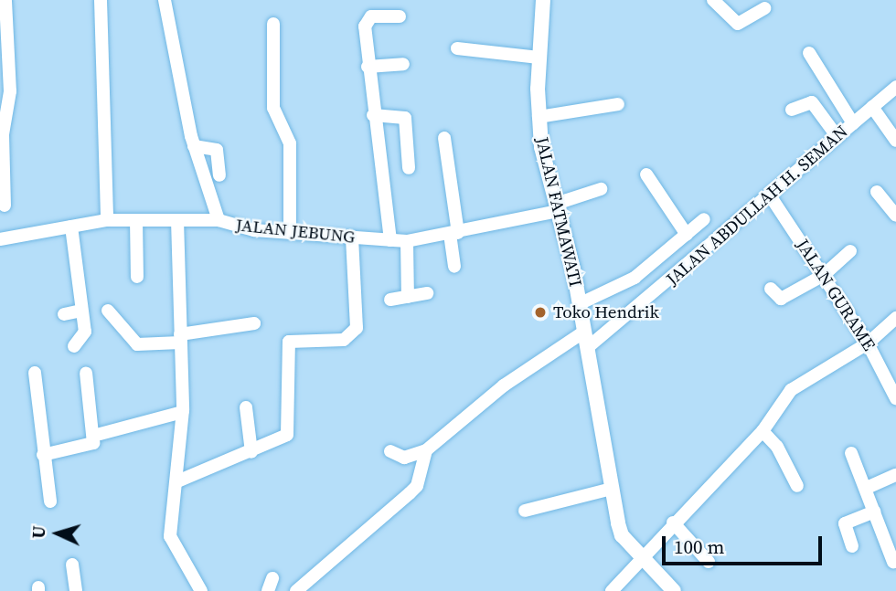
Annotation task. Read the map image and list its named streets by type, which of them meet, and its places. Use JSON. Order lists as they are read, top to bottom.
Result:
{
  "streets": {
    "street": [
      "JALAN ABDULLAH H. SEMAN",
      "JALAN FATMAWATI",
      "JALAN JEBUNG",
      "JALAN GURAME"
    ]
  },
  "crossings": [
    ["JALAN ABDULLAH H. SEMAN", "JALAN FATMAWATI"],
    ["JALAN ABDULLAH H. SEMAN", "JALAN GURAME"],
    ["JALAN FATMAWATI", "JALAN JEBUNG"]
  ],
  "places": ["Toko Hendrik"],
  "scale_bar": "100 m",
  "north": "left"
}
